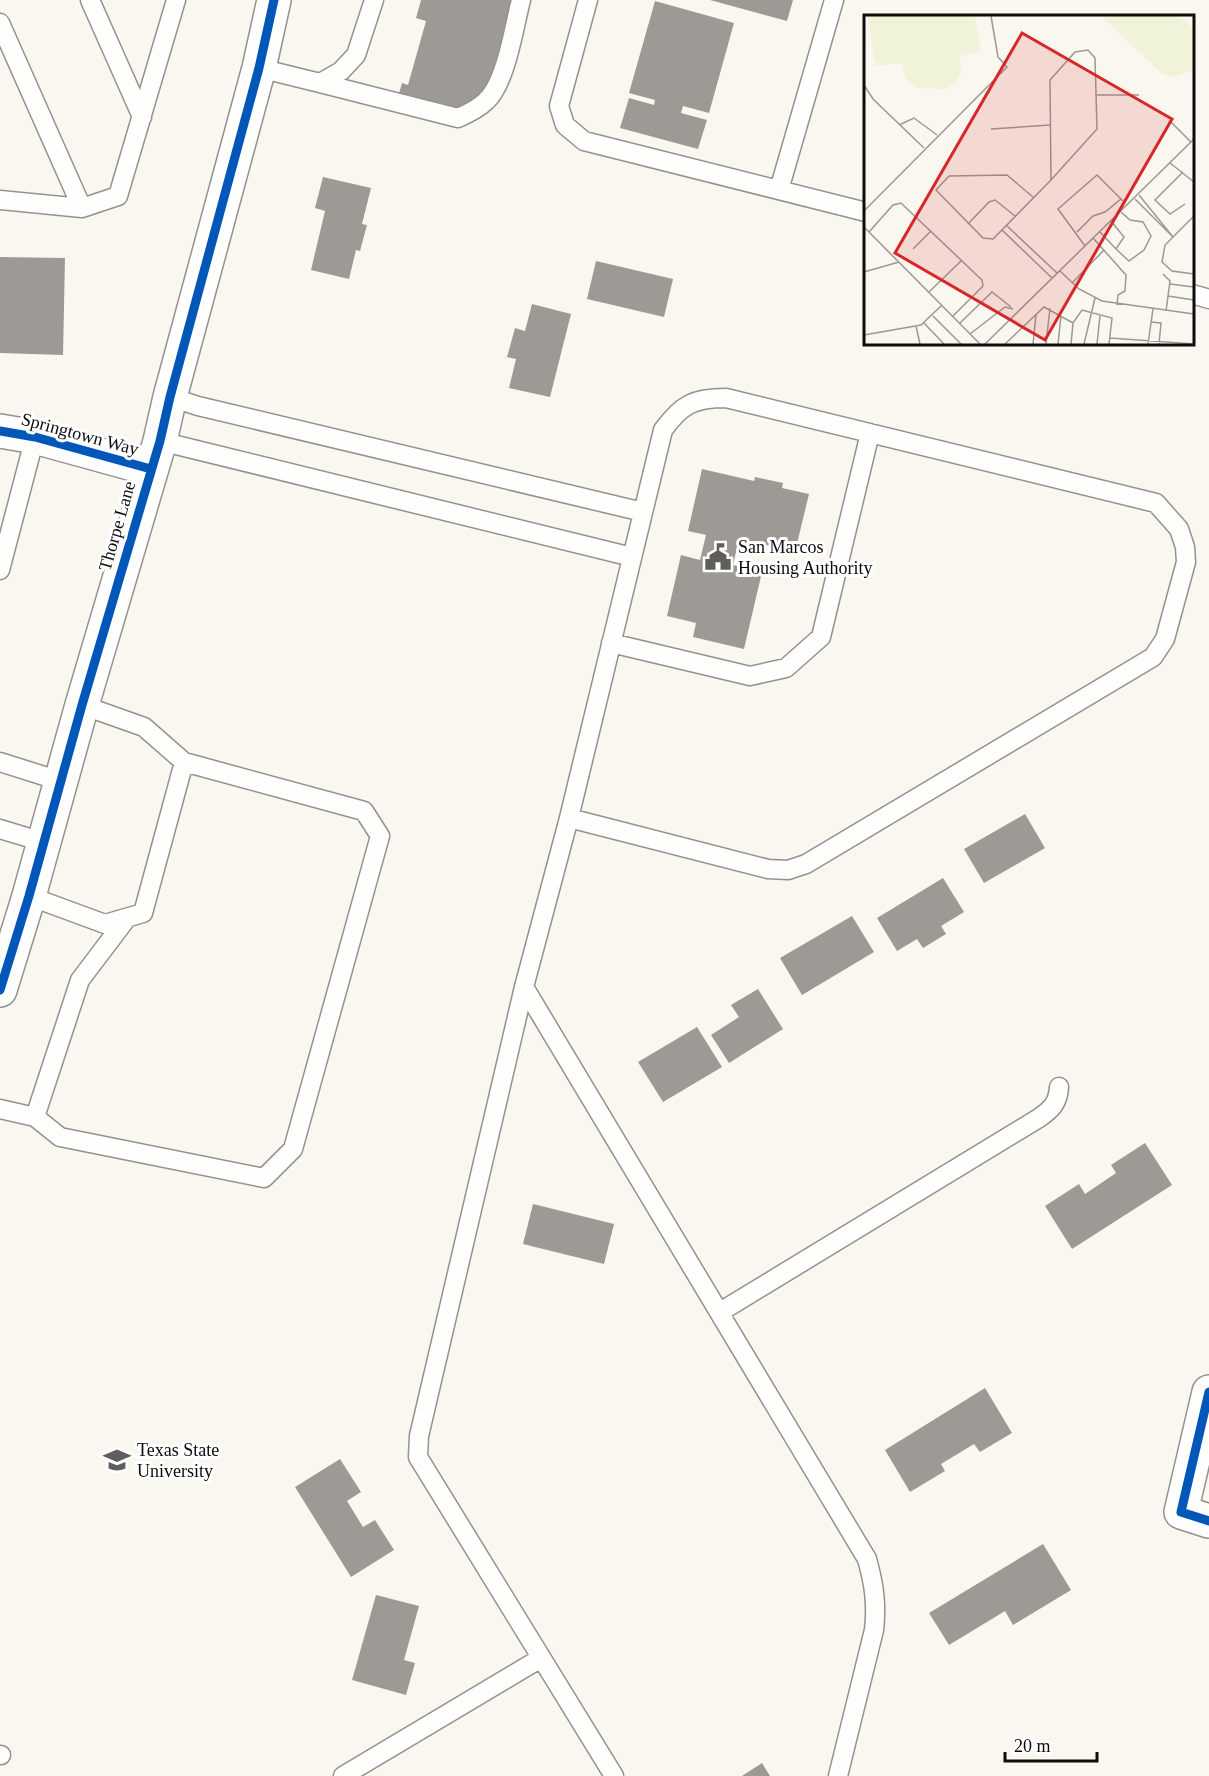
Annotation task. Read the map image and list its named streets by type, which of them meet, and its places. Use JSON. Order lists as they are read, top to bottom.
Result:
{
  "streets": {
    "street": ["Springtown Way", "Thorpe Lane"]
  },
  "crossings": [
    ["Springtown Way", "Thorpe Lane"]
  ],
  "places": {
    "public building": ["San Marcos Housing Authority"],
    "school or university": ["Texas State University"]
  },
  "scale_bar": "20 m"
}
